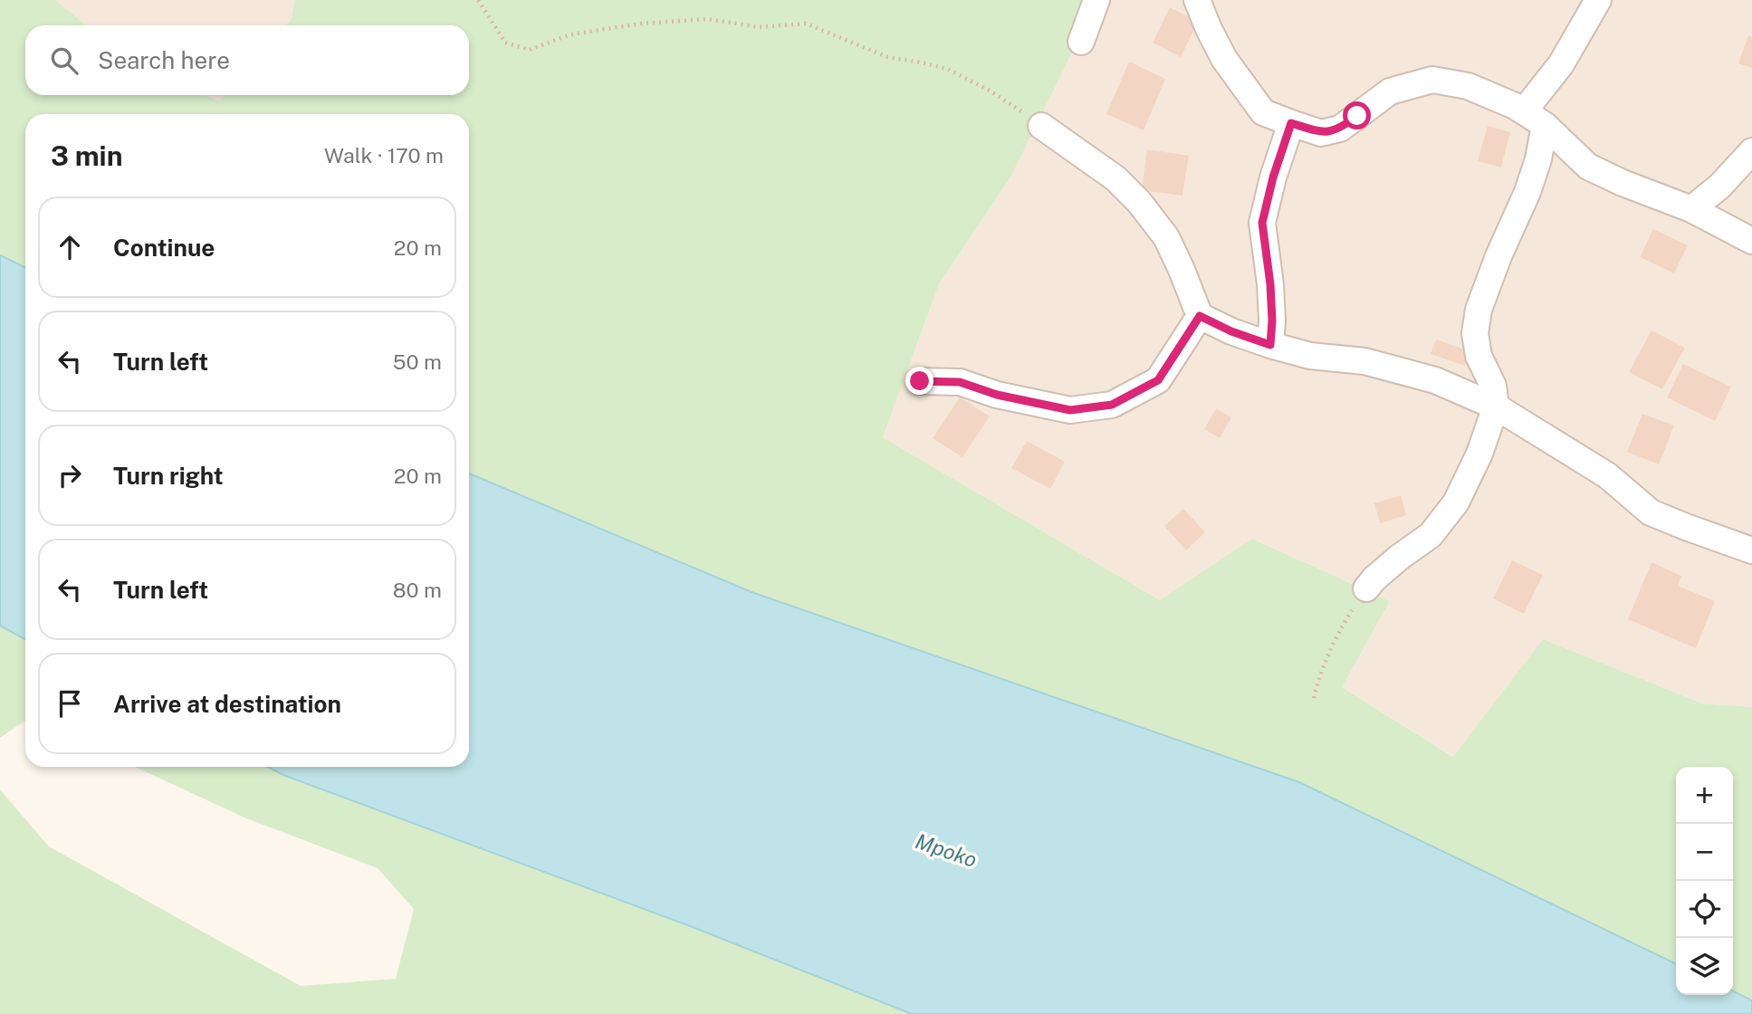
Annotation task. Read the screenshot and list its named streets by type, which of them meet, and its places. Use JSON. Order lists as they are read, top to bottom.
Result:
{
  "water": ["Mpoko"],
  "page": {
    "search": "Search here",
    "heading": ["3 min", "Walk · 170 m"],
    "list": [
      ["Continue", "20 m"],
      ["Turn left", "50 m"],
      ["Turn right", "20 m"],
      ["Turn left", "80 m"],
      "Arrive at destination"
    ],
    "map_buttons": ["+", "−"]
  }
}
